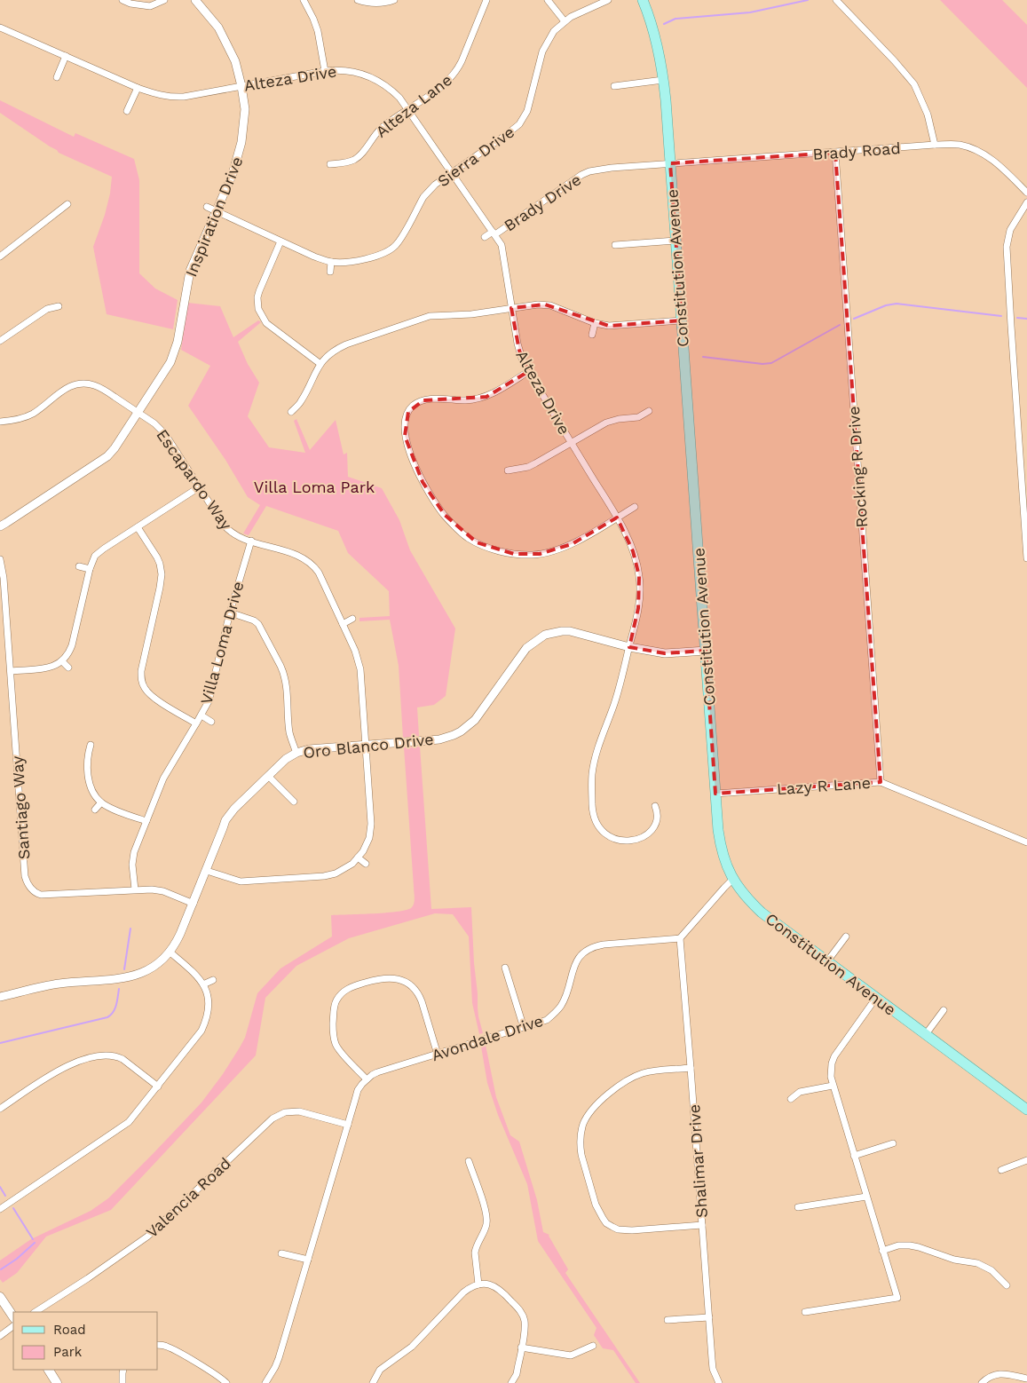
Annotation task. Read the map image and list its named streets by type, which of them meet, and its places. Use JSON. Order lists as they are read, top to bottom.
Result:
{
  "streets": {
    "main road": ["Constitution Avenue"],
    "street": [
      "Alteza Drive",
      "Alteza Lane",
      "Brady Road",
      "Sierra Drive",
      "Brady Drive",
      "Inspiration Drive",
      "Rocking R Drive",
      "Escapardo Way",
      "Villa Loma Drive",
      "Oro Blanco Drive",
      "Lazy R Lane",
      "Santiago Way",
      "Avondale Drive",
      "Shalimar Drive",
      "Valencia Road"
    ]
  },
  "crossings": [
    ["Alteza Drive", "Alteza Lane"],
    ["Alteza Drive", "Sierra Drive"],
    ["Alteza Drive", "Brady Drive"],
    ["Alteza Drive", "Inspiration Drive"],
    ["Alteza Drive", "Oro Blanco Drive"],
    ["Brady Road", "Brady Drive"],
    ["Brady Road", "Constitution Avenue"],
    ["Brady Road", "Rocking R Drive"],
    ["Sierra Drive", "Inspiration Drive"],
    ["Brady Drive", "Constitution Avenue"],
    ["Inspiration Drive", "Escapardo Way"],
    ["Constitution Avenue", "Oro Blanco Drive"],
    ["Constitution Avenue", "Lazy R Lane"],
    ["Rocking R Drive", "Lazy R Lane"],
    ["Escapardo Way", "Villa Loma Drive"],
    ["Escapardo Way", "Oro Blanco Drive"],
    ["Villa Loma Drive", "Santiago Way"],
    ["Oro Blanco Drive", "Santiago Way"],
    ["Avondale Drive", "Shalimar Drive"],
    ["Avondale Drive", "Valencia Road"]
  ],
  "parks": ["Villa Loma Park"],
  "legend": ["Road", "Park"]
}
